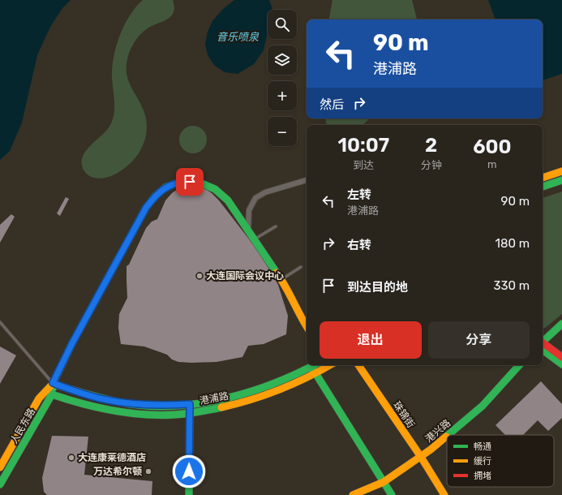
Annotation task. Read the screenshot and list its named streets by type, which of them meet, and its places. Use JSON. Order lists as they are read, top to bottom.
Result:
{
  "streets": {
    "main road": [
      "港浦路",
      "珠锦街",
      "人民东路",
      "港兴路"
    ]
  },
  "crossings": [
    ["港浦路", "人民东路"],
    ["珠锦街", "港兴路"]
  ],
  "water": ["音乐喷泉"],
  "places": ["大连国际会议中心", "大连康莱德酒店", "万达希尔顿"],
  "legend": ["畅通", "缓行", "拥堵"],
  "page": {
    "map_buttons": ["+", "−"],
    "turn": ["90 m", "港浦路"],
    "then": "然后",
    "eta": [
      "10:07",
      "到达",
      "2",
      "分钟",
      "600",
      "m"
    ],
    "list": [
      {
        "name": "左转",
        "note": "港浦路",
        "value": "90 m"
      },
      {
        "name": "右转",
        "value": "180 m"
      },
      {
        "name": "到达目的地",
        "value": "330 m"
      }
    ],
    "buttons": ["退出", "分享"]
  }
}
